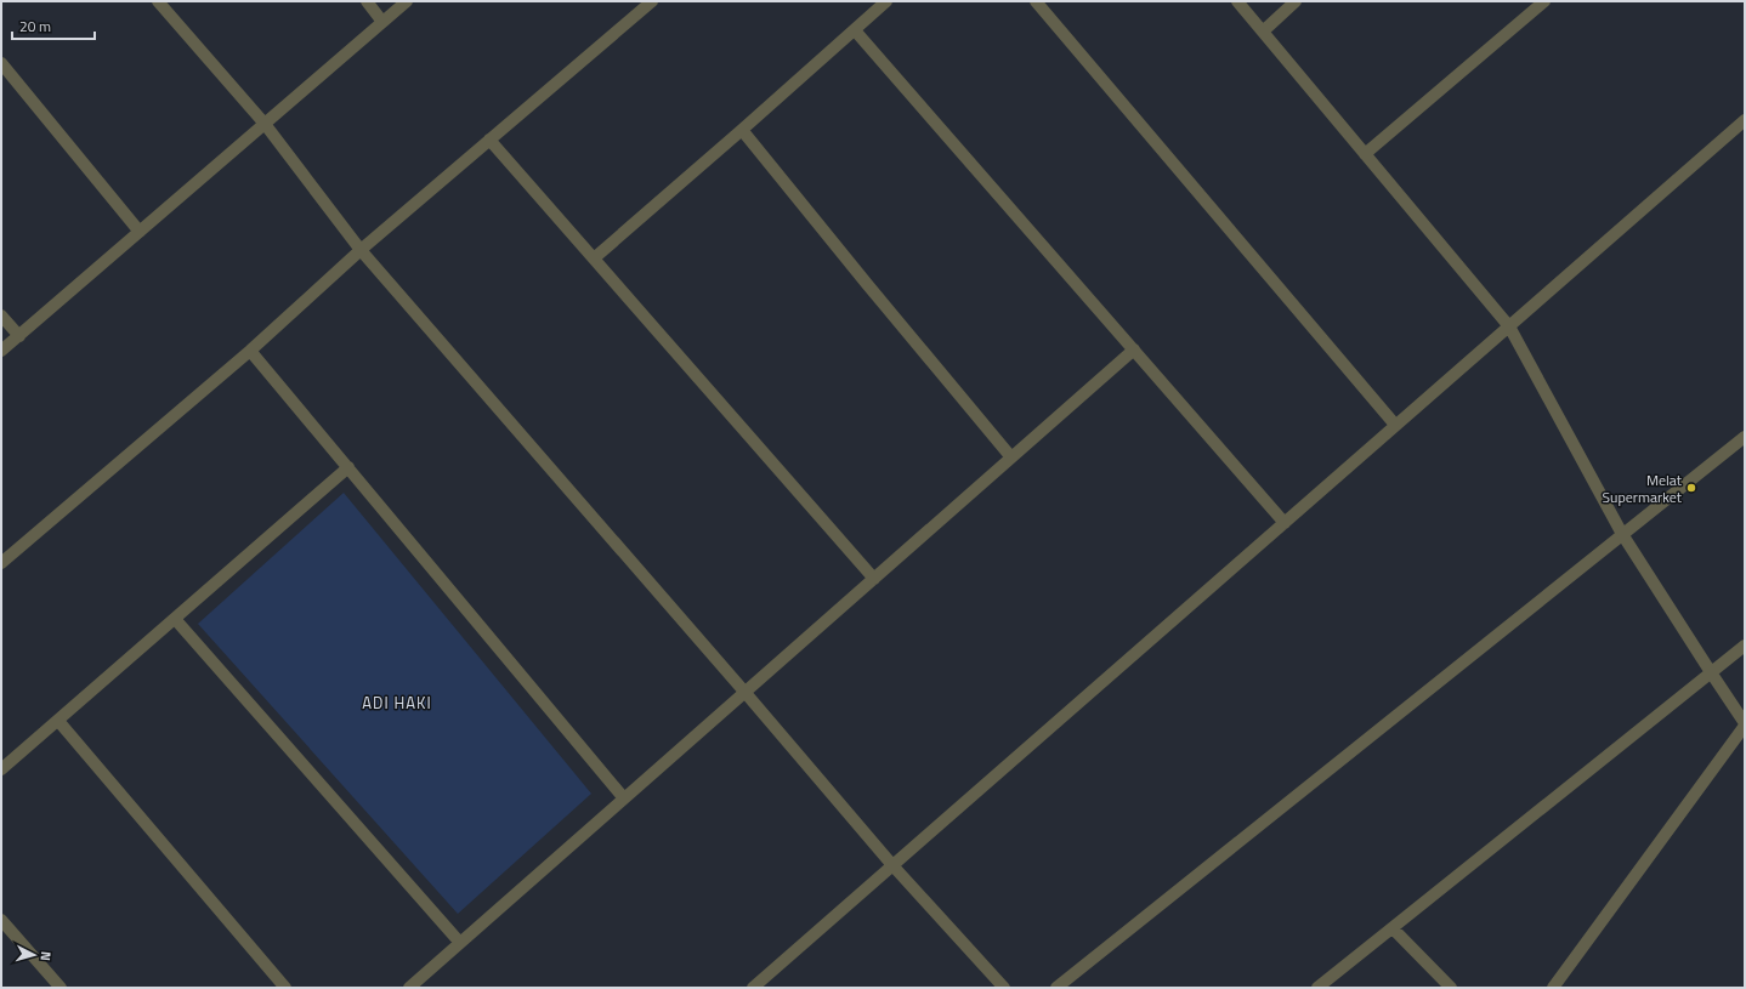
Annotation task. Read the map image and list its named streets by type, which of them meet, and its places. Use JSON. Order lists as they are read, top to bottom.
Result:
{
  "districts": ["ADI HAKI"],
  "places": ["Melat Supermarket"],
  "scale_bar": "20 m",
  "north": "right"
}
